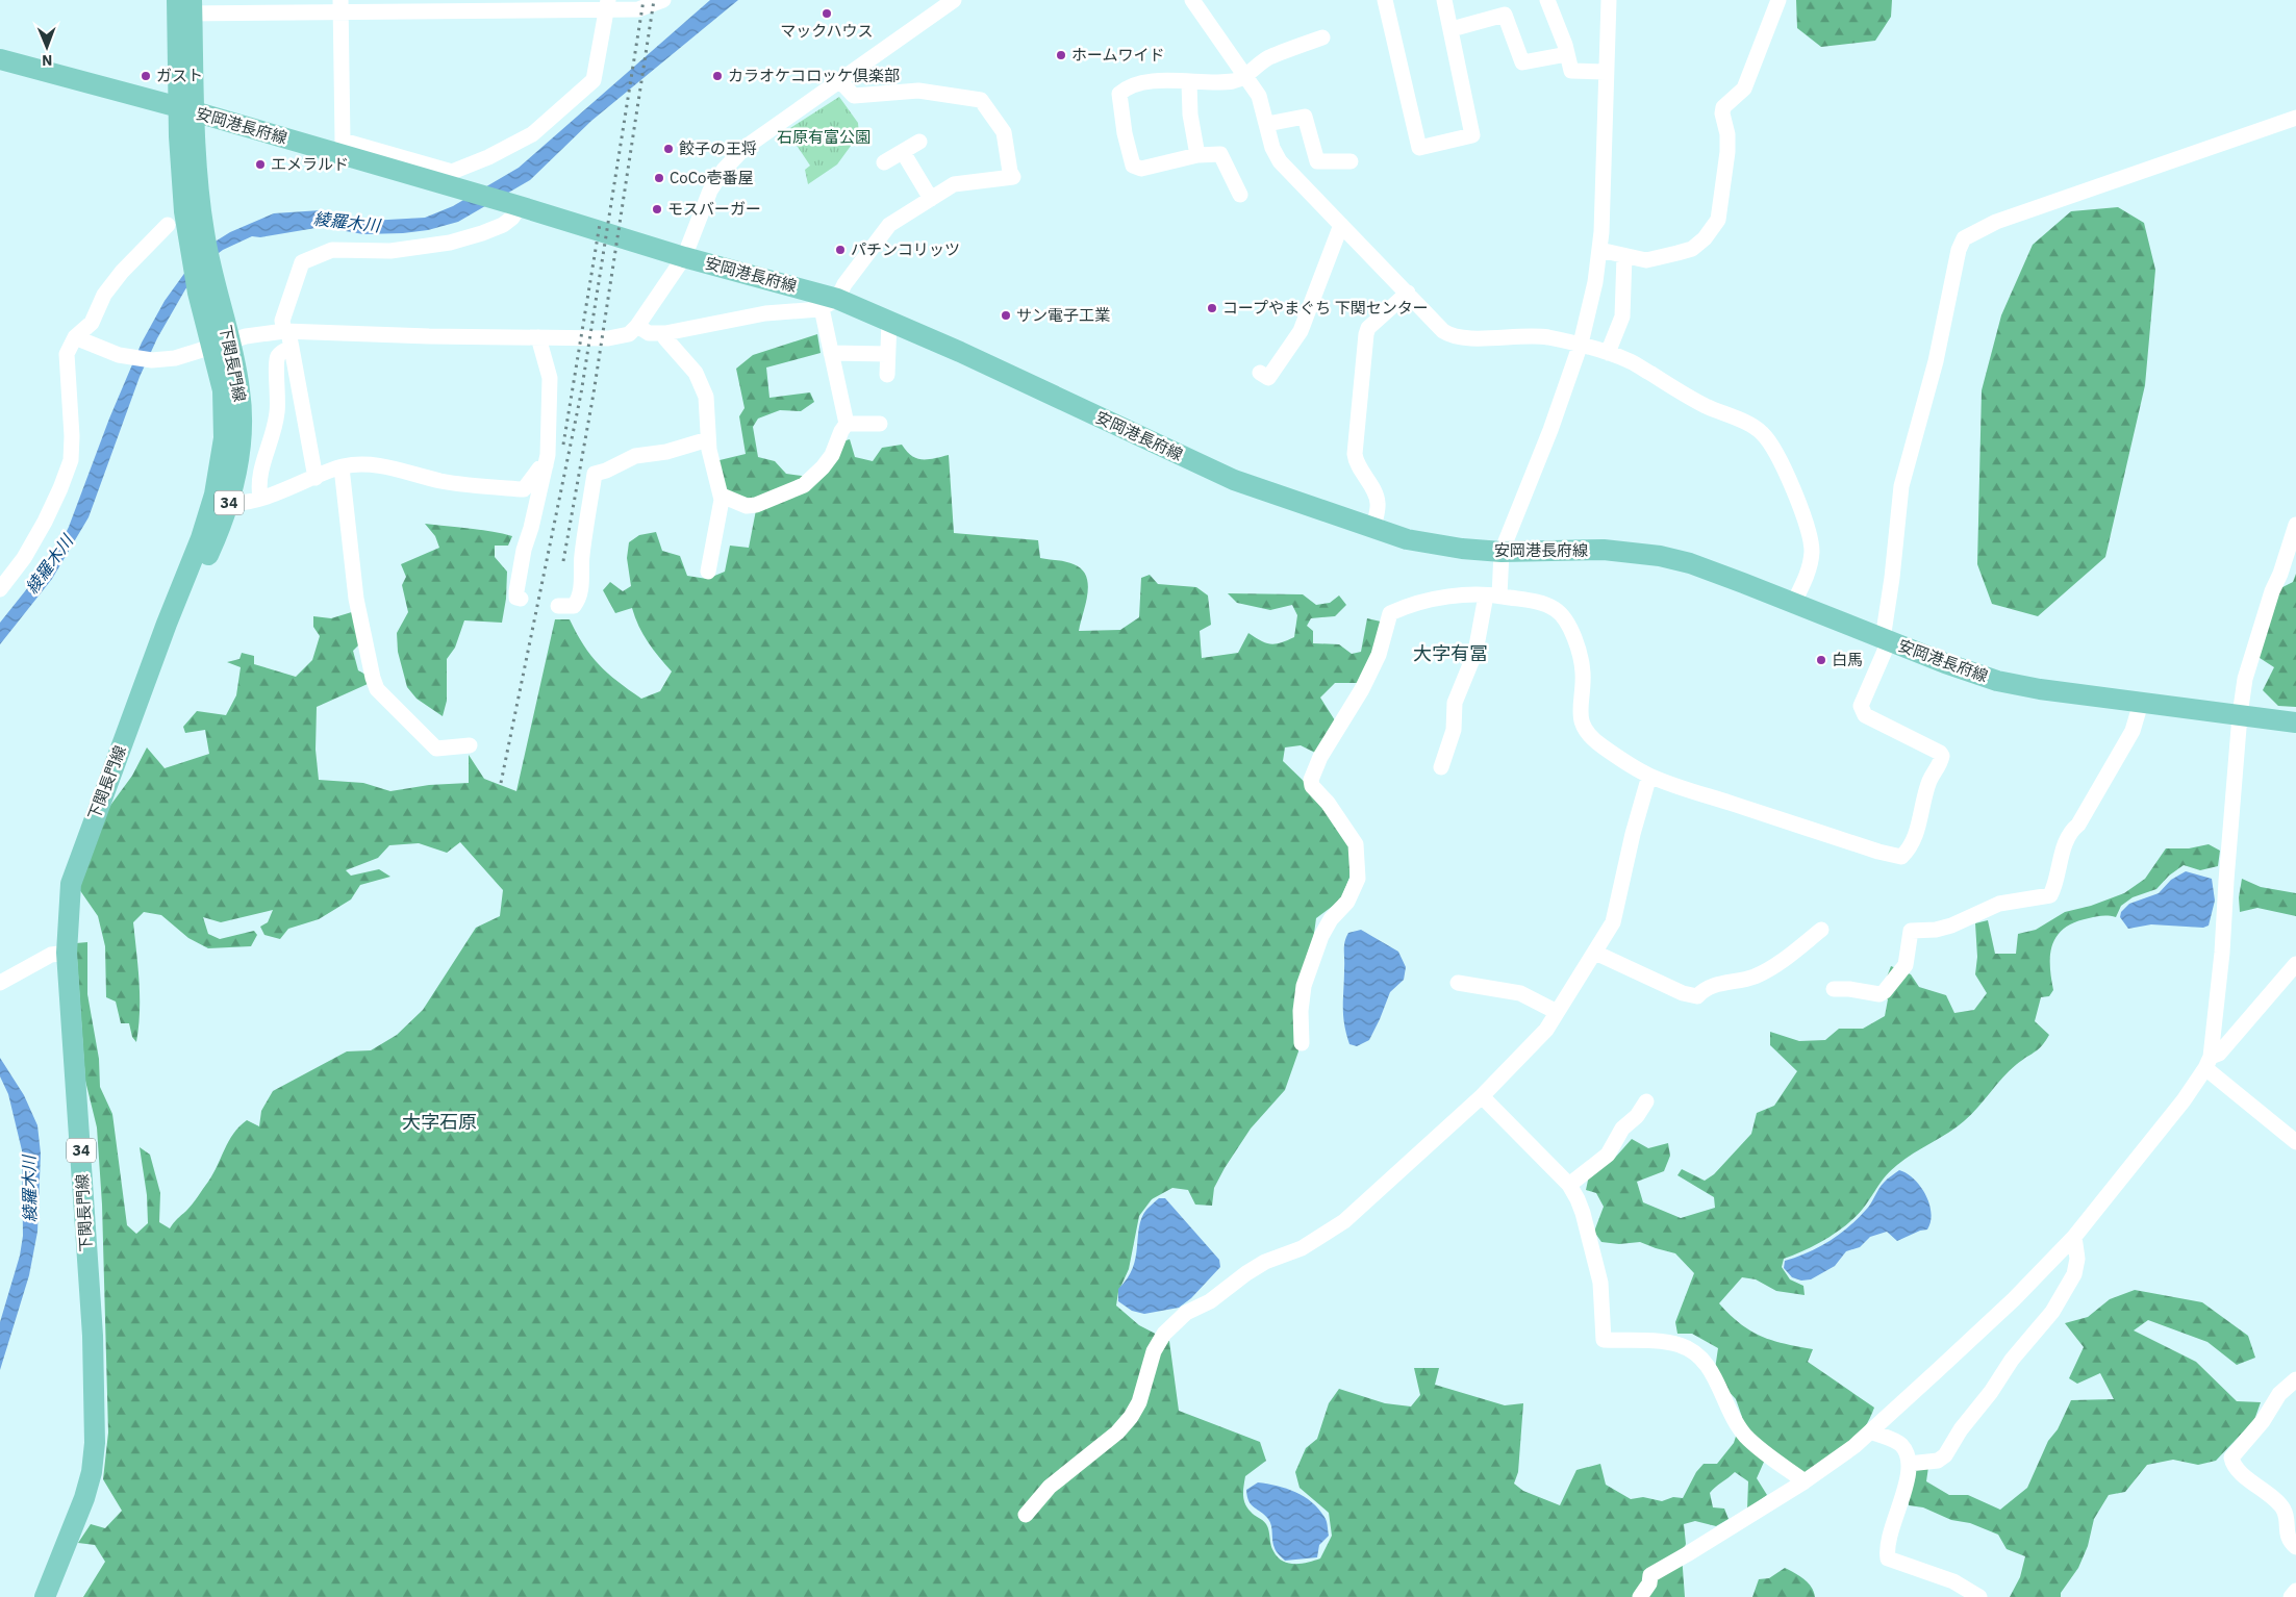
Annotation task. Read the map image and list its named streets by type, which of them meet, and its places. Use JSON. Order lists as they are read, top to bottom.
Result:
{
  "streets": {
    "main road": ["安岡港長府線", "下関長門線", "34"]
  },
  "crossings": [
    ["安岡港長府線", "下関長門線"]
  ],
  "districts": ["大字有冨", "大字石原"],
  "water": ["綾羅木川"],
  "parks": ["石原有富公園"],
  "places": [
    "マックハウス",
    "ホームワイド",
    "ガスト",
    "カラオケコロッケ倶楽部",
    "餃子の王将",
    "エメラルド",
    "CoCo壱番屋",
    "モスバーガー",
    "パチンコリッツ",
    "コープやまぐち 下関センター",
    "サン電子工業",
    "白馬"
  ],
  "north": "bottom"
}
